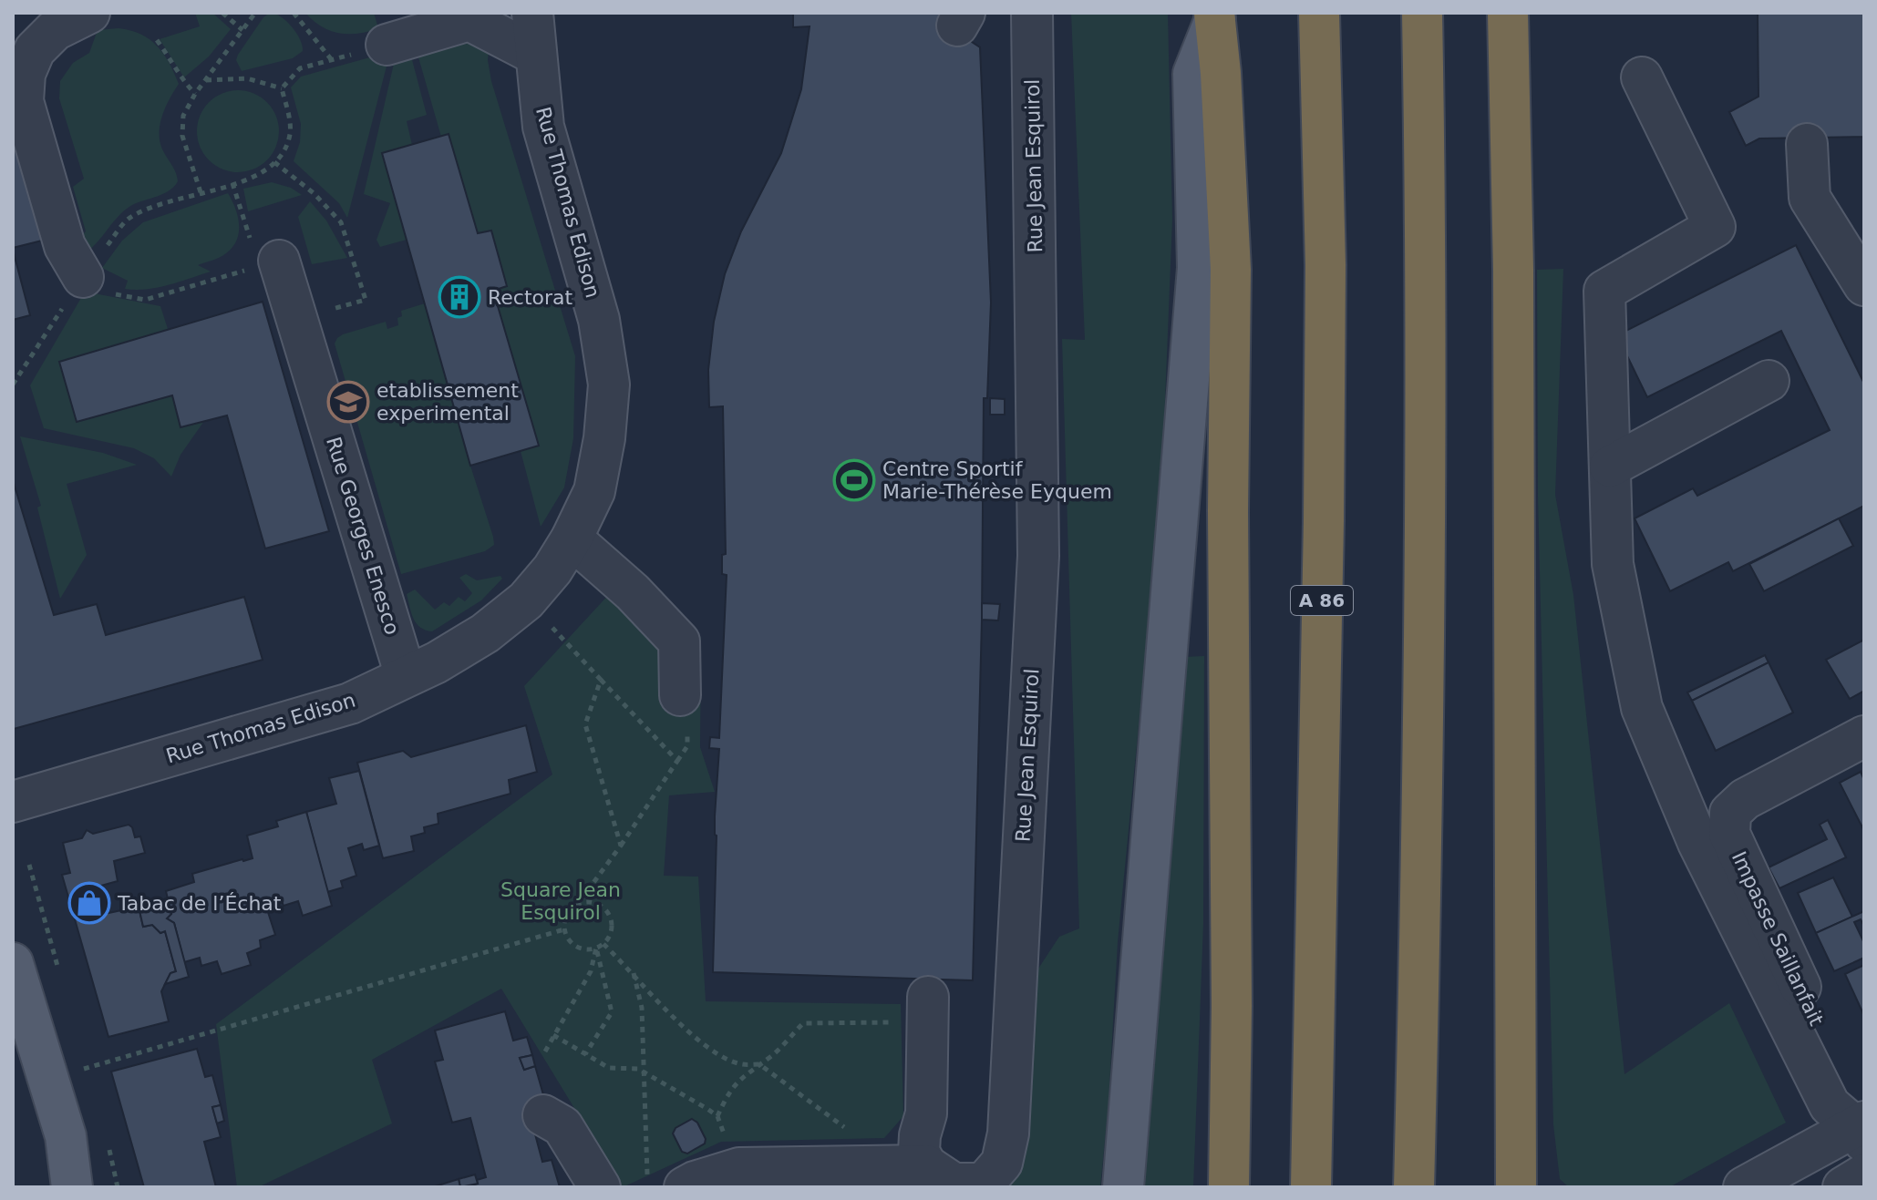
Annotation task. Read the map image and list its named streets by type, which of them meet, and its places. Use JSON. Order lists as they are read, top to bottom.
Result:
{
  "streets": {
    "highway": ["A 86"],
    "street": [
      "Rue Jean Esquirol",
      "Rue Thomas Edison",
      "Rue Georges Enesco",
      "Impasse Saillanfait"
    ]
  },
  "crossings": [
    ["Rue Thomas Edison", "Rue Georges Enesco"]
  ],
  "parks": ["Square Jean Esquirol"],
  "places": {
    "building": ["Rectorat"],
    "school or university": ["etablissement experimental"],
    "sports": ["Centre Sportif Marie-Thérèse Eyquem"],
    "shop": ["Tabac de l’Échat"]
  }
}
